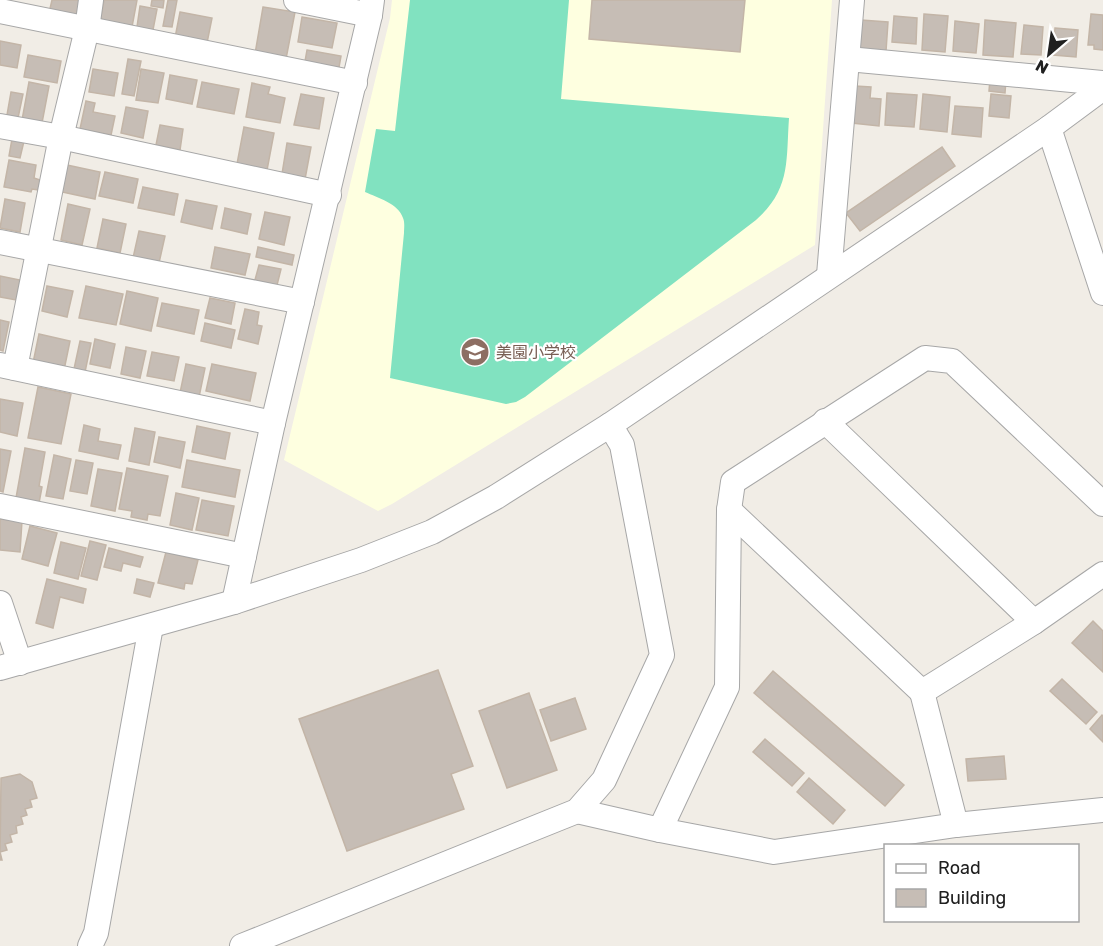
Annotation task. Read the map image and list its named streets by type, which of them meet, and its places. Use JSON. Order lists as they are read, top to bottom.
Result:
{
  "places": {
    "school or university": ["美園小学校"]
  },
  "legend": ["Road", "Building"],
  "north": "bottom left"
}
